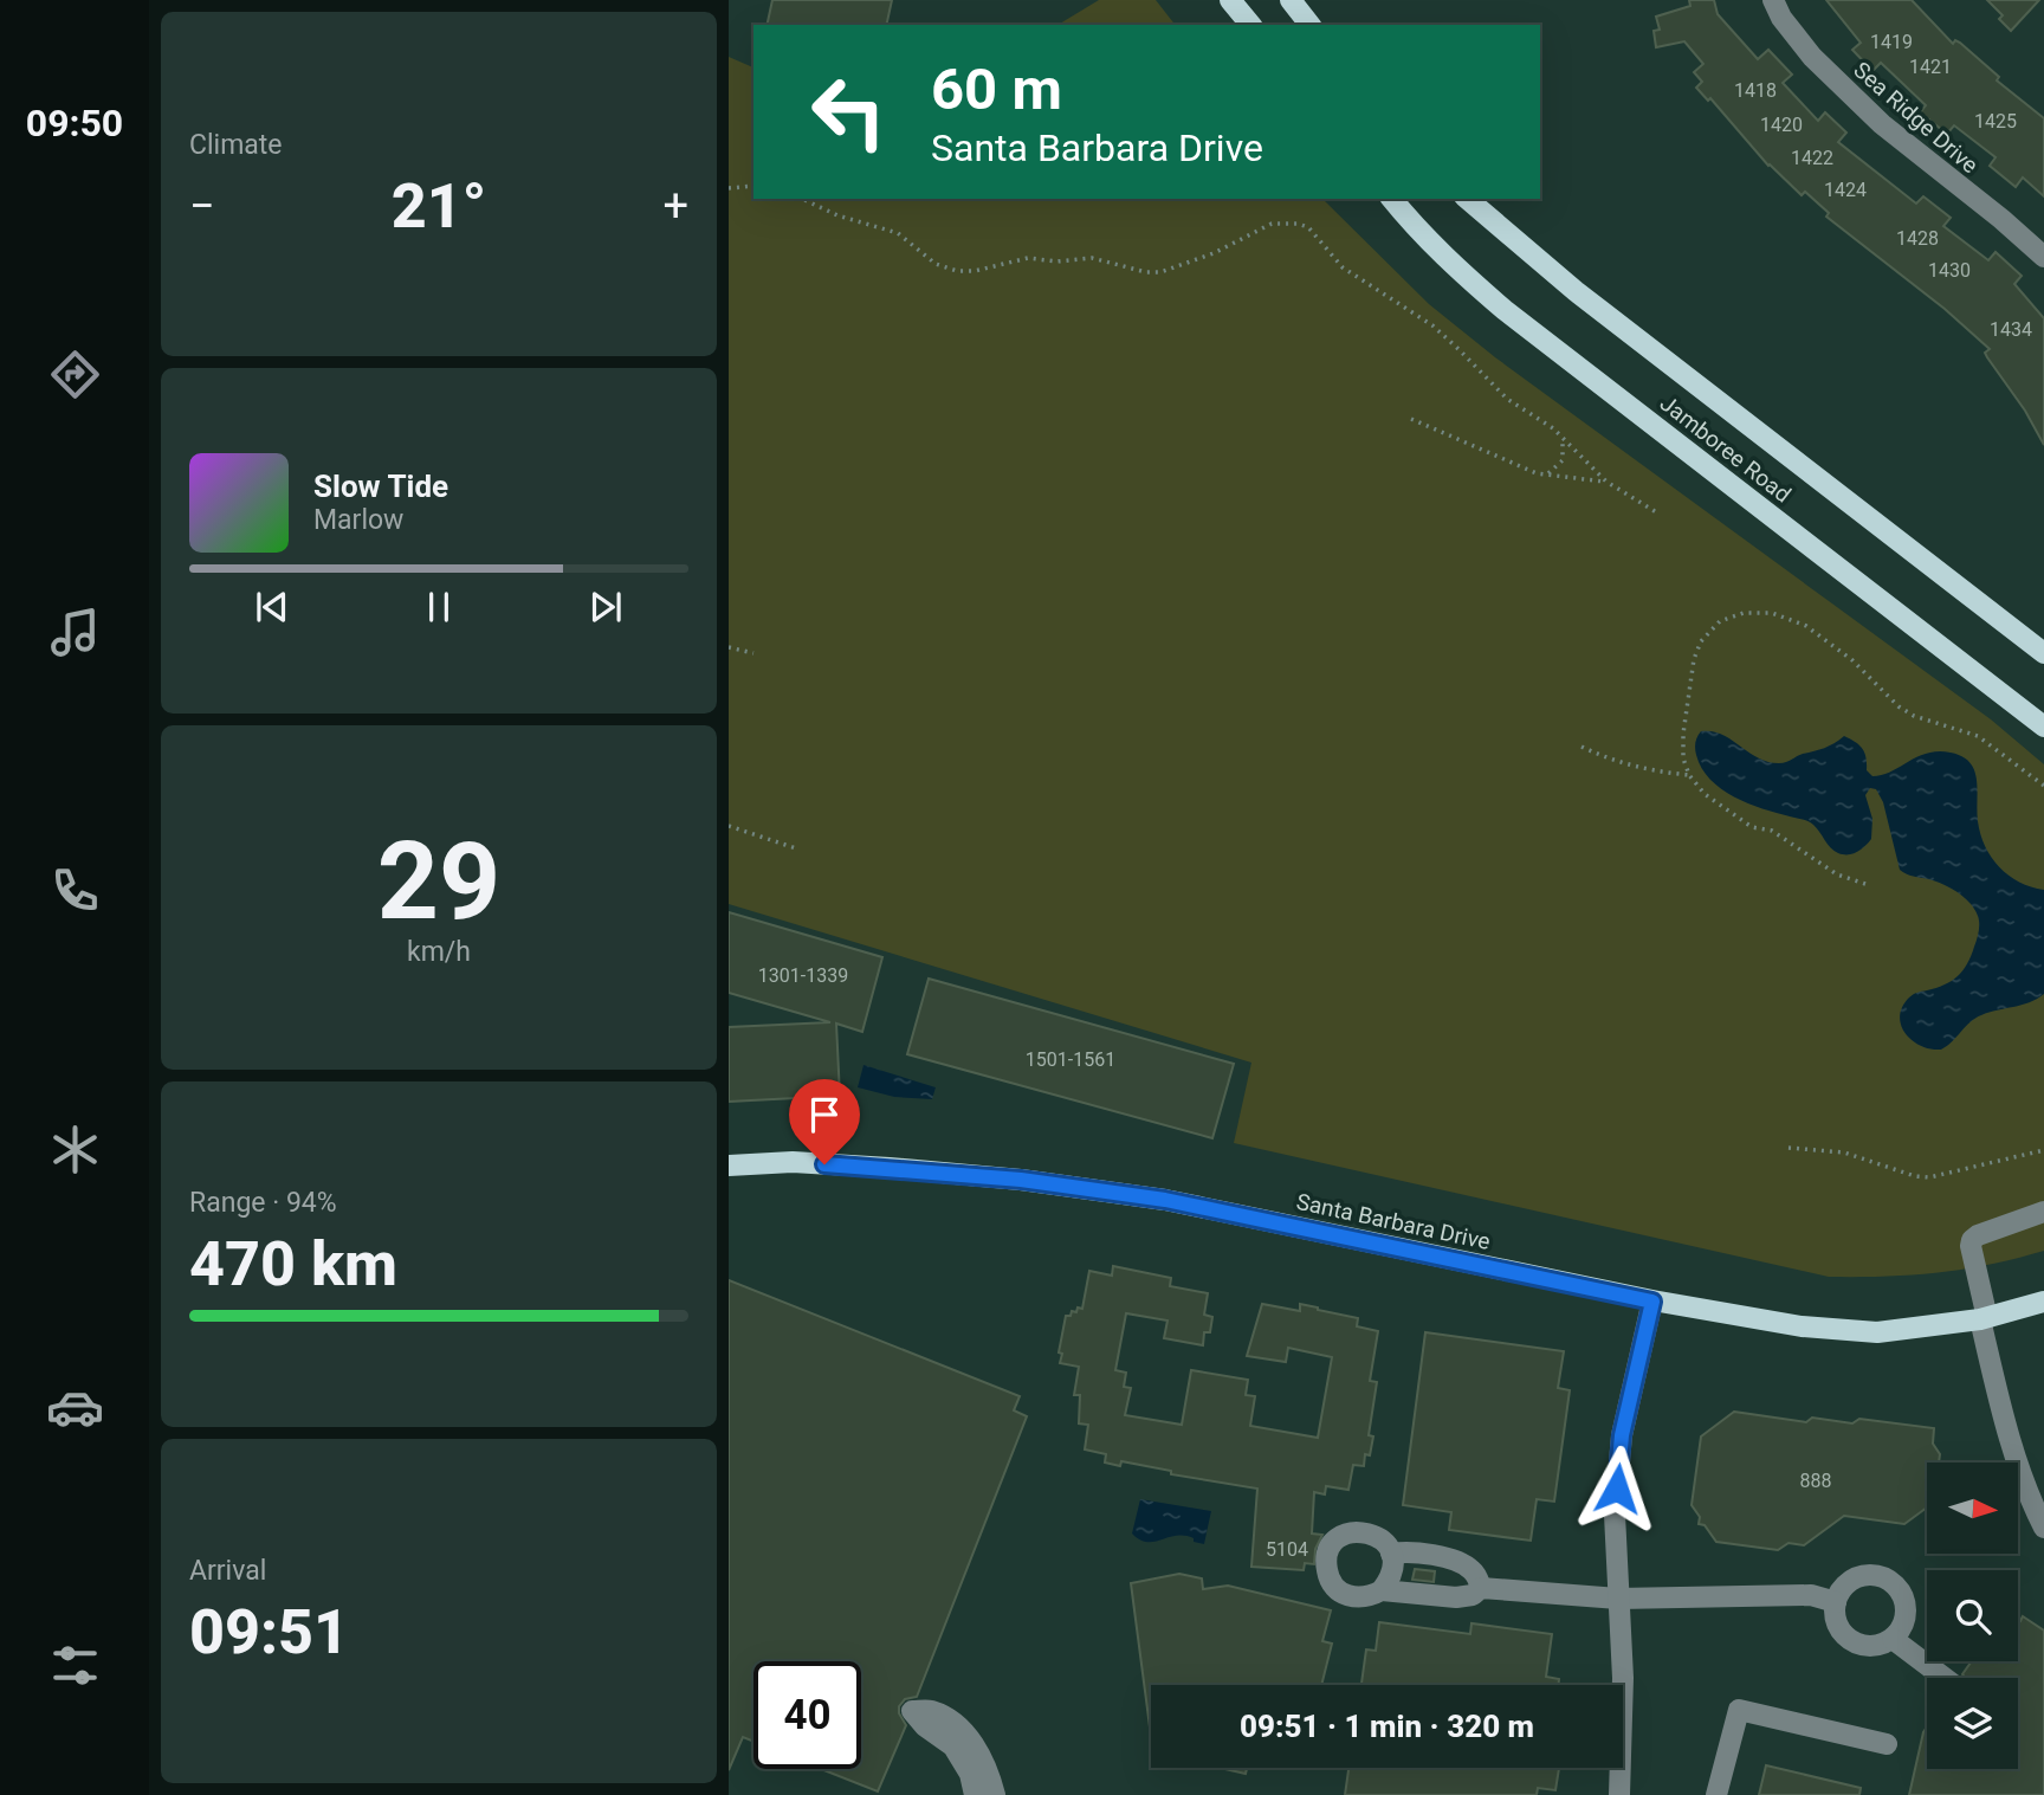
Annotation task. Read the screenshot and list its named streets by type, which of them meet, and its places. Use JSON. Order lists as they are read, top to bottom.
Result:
{
  "streets": {
    "main road": ["Jamboree Road", "Santa Barbara Drive"],
    "street": ["Sea Ridge Drive"]
  },
  "house_numbers": [
    "1419",
    "1421",
    "1418",
    "1425",
    "1420",
    "1422",
    "1424",
    "1428",
    "1430",
    "1434",
    "1301-1339",
    "1501-1561",
    "888",
    "5104"
  ],
  "north": "right",
  "page": {
    "tabs": "09:50",
    "tile": [
      "Climate",
      ["29", "km/h"],
      ["Range · 94%", "470 km"],
      ["Arrival", "09:51"]
    ],
    "turn": ["60 m", "Santa Barbara Drive"],
    "heat": ["−", "21°", "+"],
    "song": ["Slow Tide", "Marlow"],
    "limit": "40",
    "trip": "09:51 · 1 min · 320 m"
  }
}
